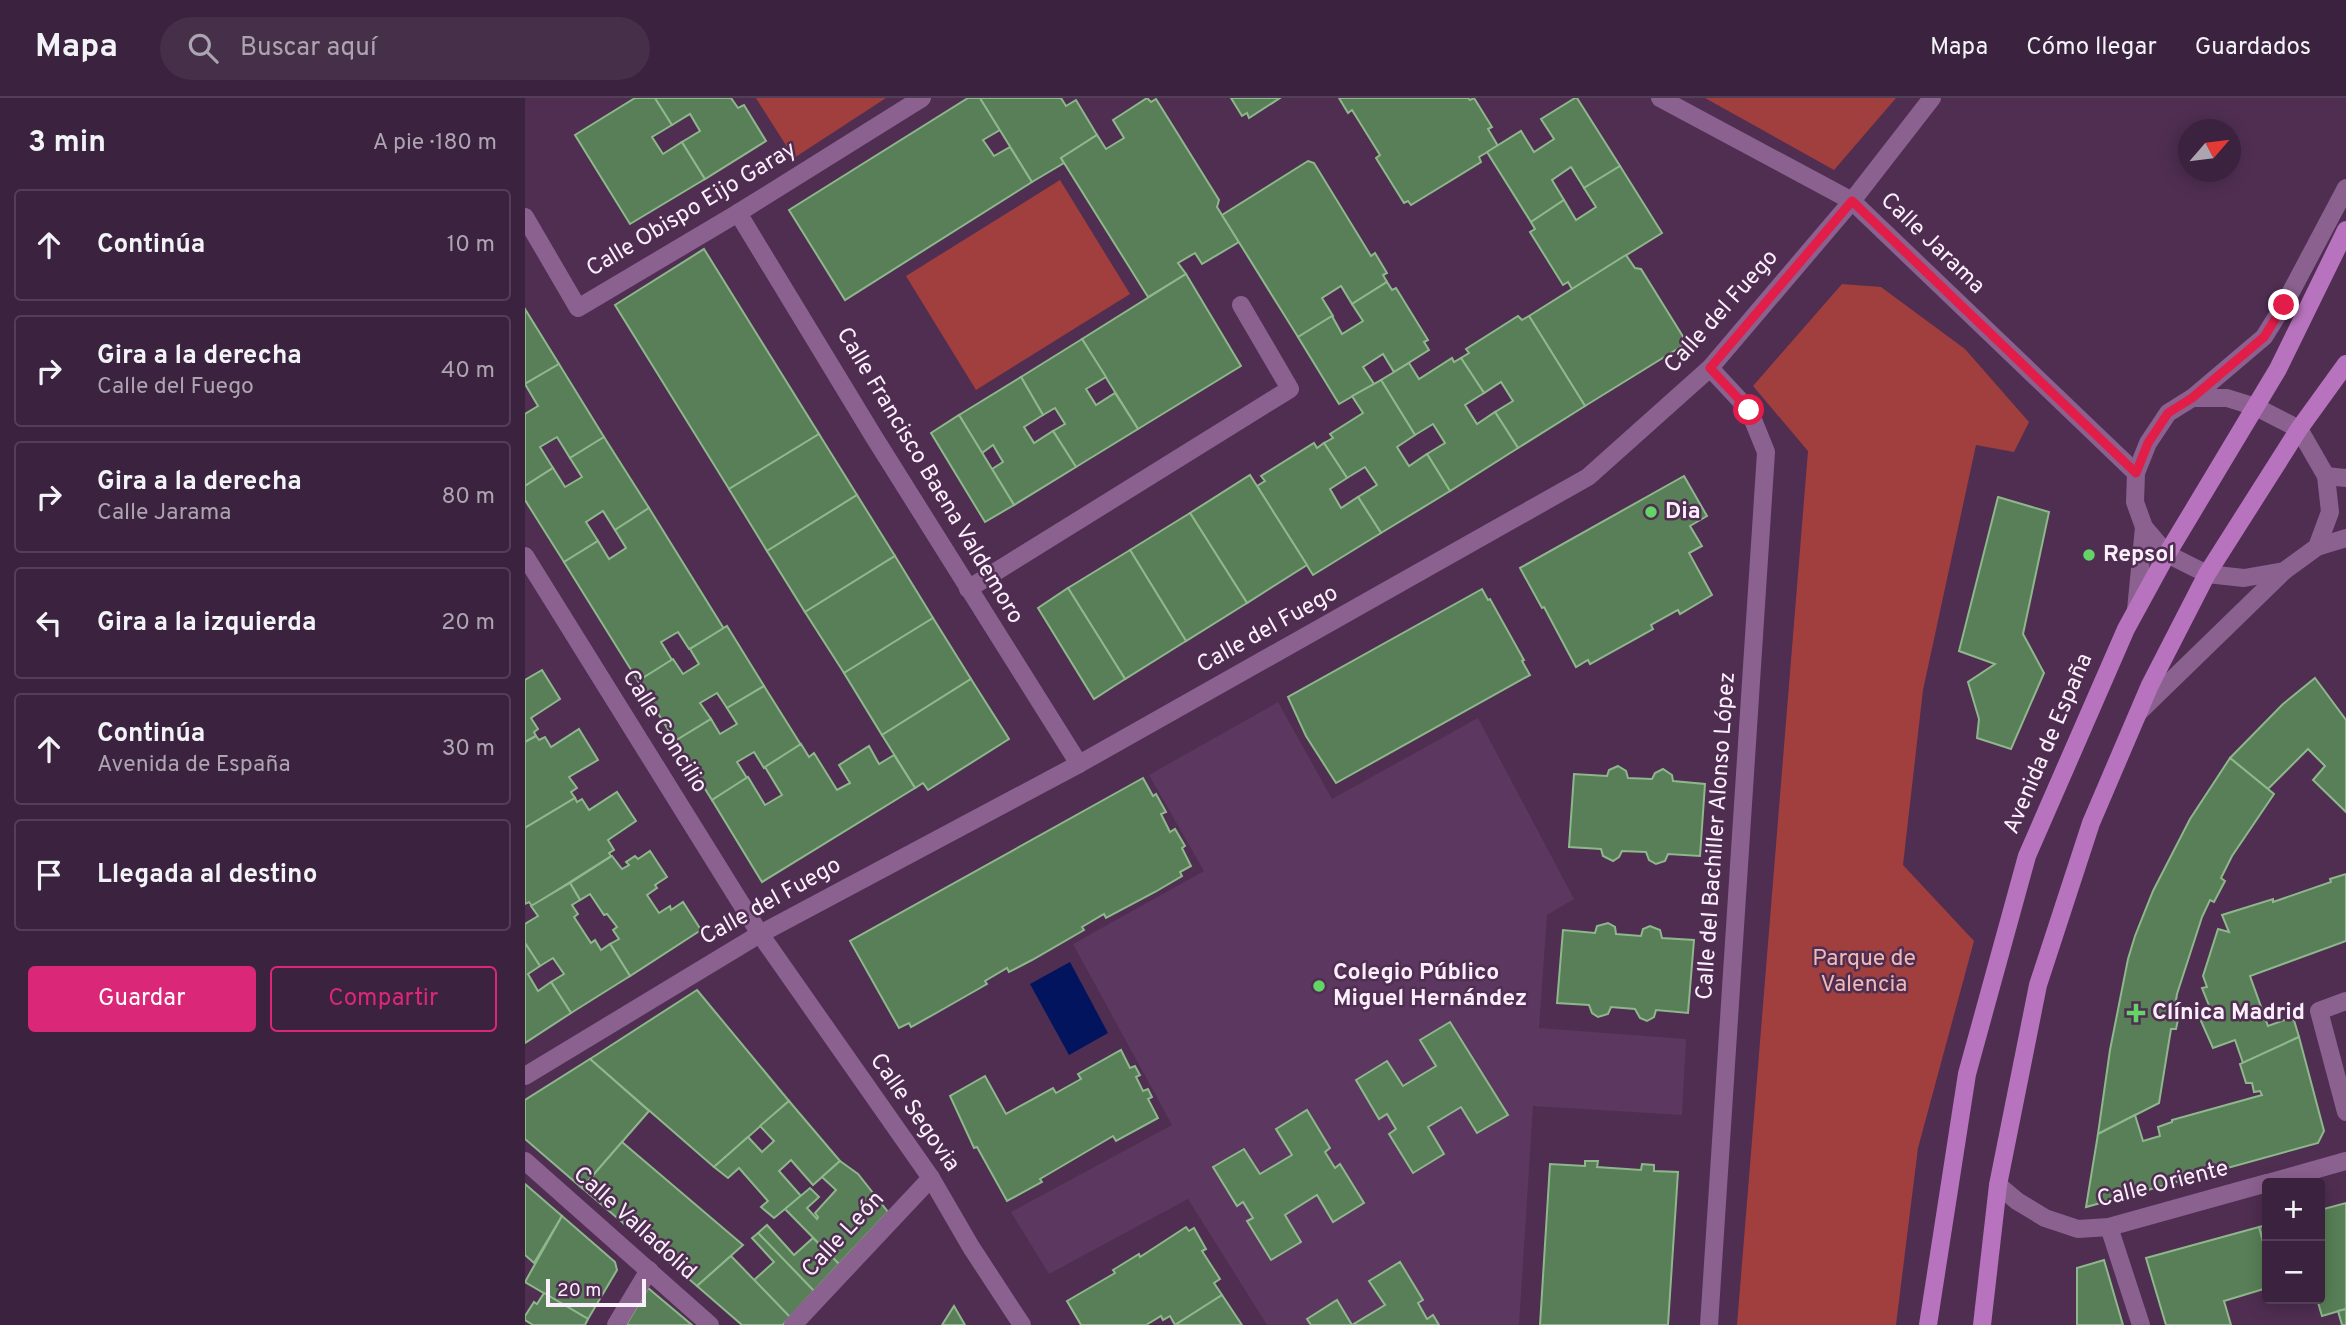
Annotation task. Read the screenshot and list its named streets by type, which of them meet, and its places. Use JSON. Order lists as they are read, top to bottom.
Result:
{
  "streets": {
    "main road": ["Avenida de España"],
    "street": [
      "Calle Obispo Eijo Garay",
      "Calle Jarama",
      "Calle del Fuego",
      "Calle Francisco Baena Valdemoro",
      "Calle Concilio",
      "Calle del Bachiller Alonso López",
      "Calle Segovia",
      "Calle Oriente",
      "Calle Valladolid",
      "Calle León"
    ]
  },
  "crossings": [
    ["Calle Obispo Eijo Garay", "Calle Francisco Baena Valdemoro"],
    ["Calle Jarama", "Calle del Fuego"],
    ["Calle del Fuego", "Calle Francisco Baena Valdemoro"],
    ["Calle del Fuego", "Calle Concilio"],
    ["Calle del Fuego", "Calle del Bachiller Alonso López"],
    ["Calle del Fuego", "Calle Segovia"],
    ["Calle Concilio", "Calle Segovia"],
    ["Calle Segovia", "Calle León"]
  ],
  "parks": ["Parque de Valencia"],
  "places": {
    "other": ["Dia", "Repsol", "Colegio Público Miguel Hernández"],
    "health": ["Clínica Madrid"]
  },
  "scale_bar": "20 m",
  "north": "top right",
  "page": {
    "header": "Mapa",
    "search": "Buscar aquí",
    "nav": ["Mapa", "Cómo llegar", "Guardados"],
    "heading": ["3 min", "A pie · 180 m"],
    "list": [
      ["Continúa", "10 m"],
      ["Gira a la derecha", "Calle del Fuego", "40 m"],
      ["Gira a la derecha", "Calle Jarama", "80 m"],
      ["Gira a la izquierda", "20 m"],
      ["Continúa", "Avenida de España", "30 m"],
      "Llegada al destino"
    ],
    "buttons": ["Guardar", "Compartir"],
    "map_buttons": ["+", "−"],
    "scale": "20 m"
  }
}
